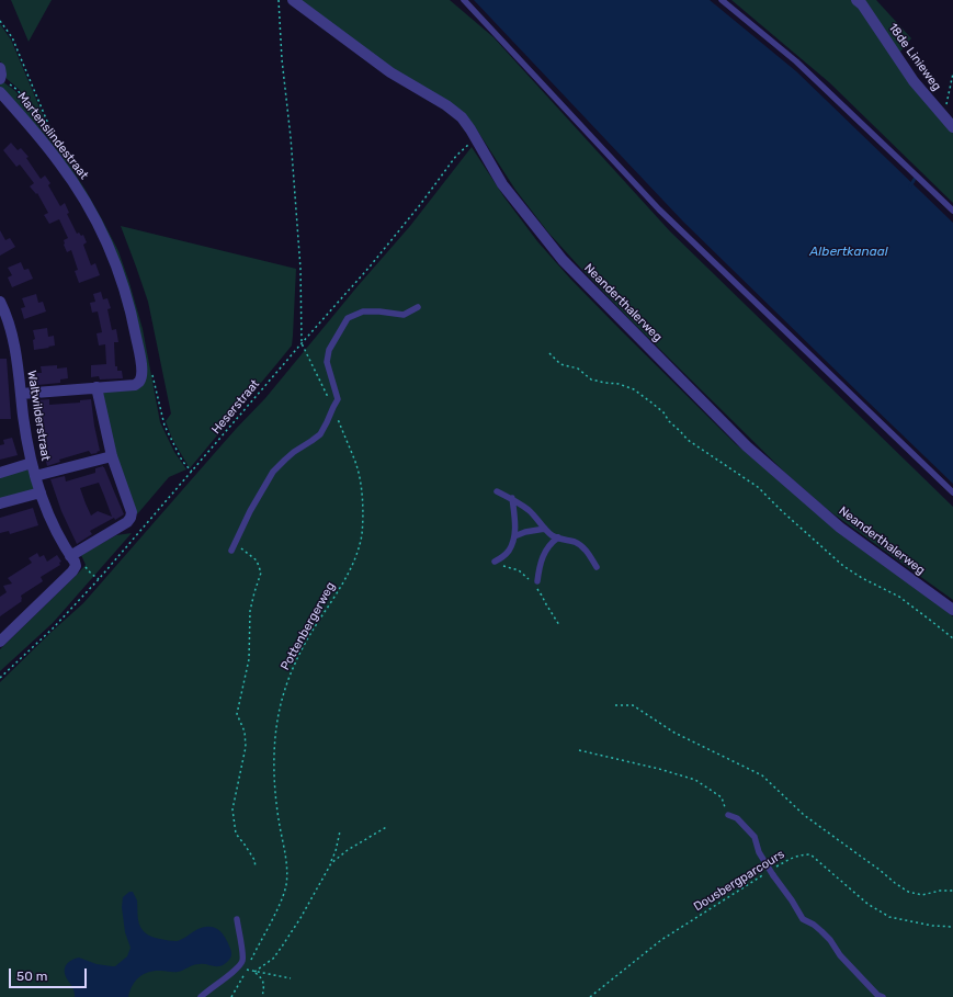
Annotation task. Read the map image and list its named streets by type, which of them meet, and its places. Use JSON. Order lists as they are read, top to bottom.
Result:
{
  "streets": {
    "street": [
      "18de Linieweg",
      "Martenslindestraat",
      "Neanderthalerweg",
      "Waltwilderstraat"
    ],
    "path": ["Heserstraat", "Pottenbergerweg", "Dousbergparcours"]
  },
  "crossings": [
    ["Martenslindestraat", "Waltwilderstraat"],
    ["Neanderthalerweg", "Heserstraat"],
    ["Heserstraat", "Pottenbergerweg"]
  ],
  "water": ["Albertkanaal"],
  "scale_bar": "50 m"
}
